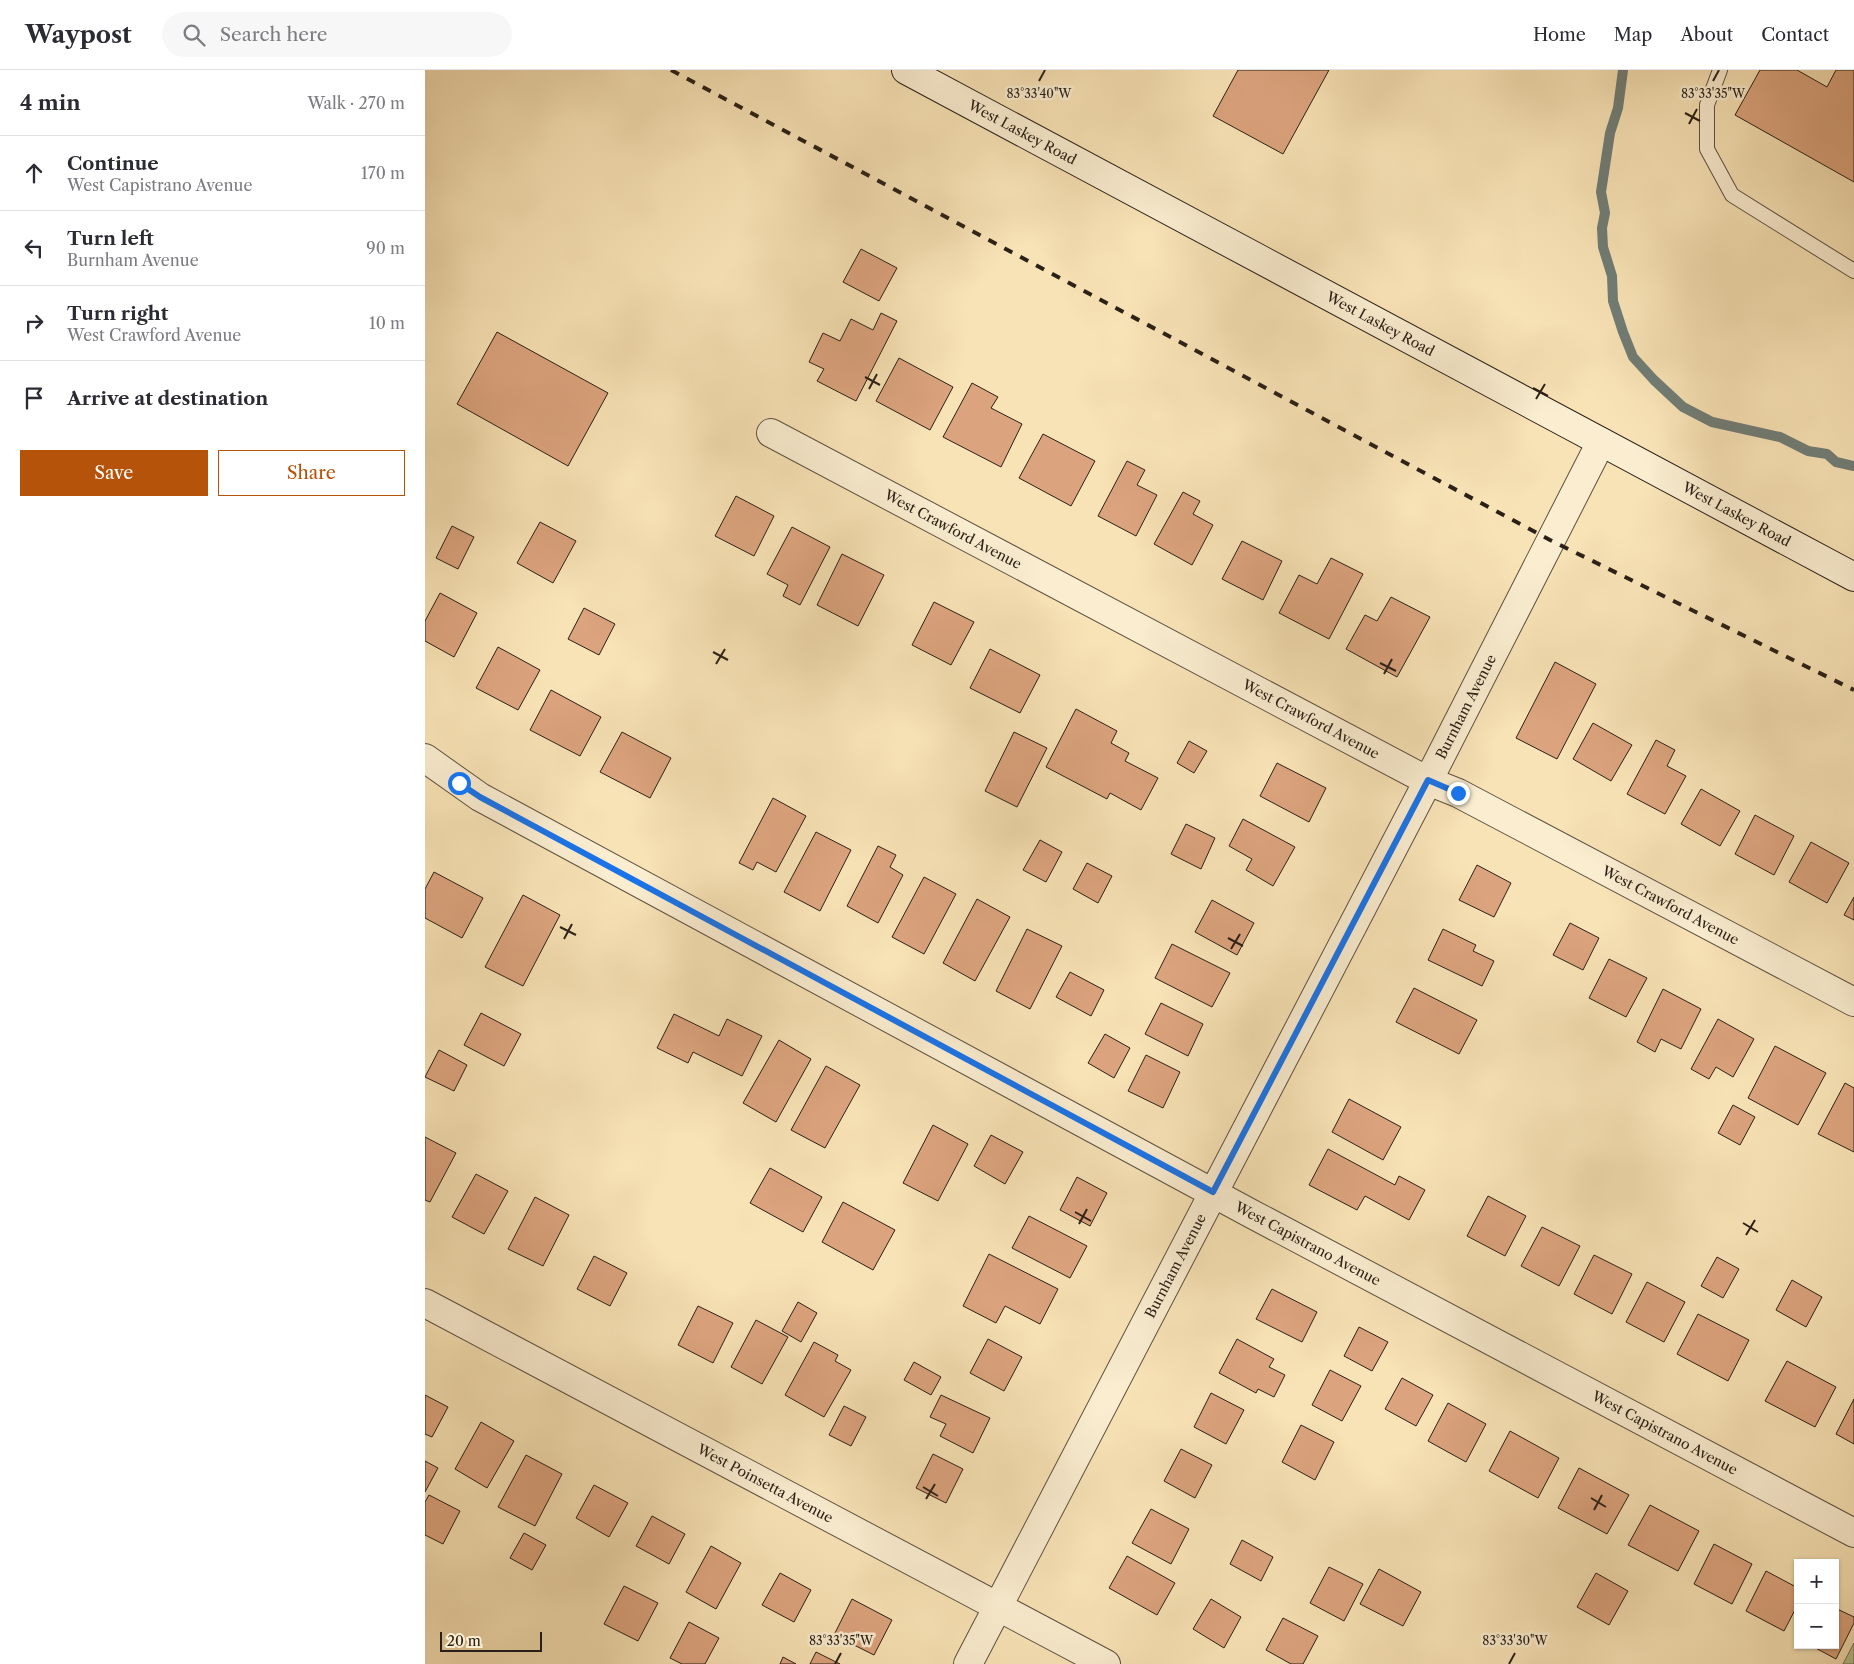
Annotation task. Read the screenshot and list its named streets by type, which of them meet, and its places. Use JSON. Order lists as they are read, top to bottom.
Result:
{
  "streets": {
    "street": [
      "West Laskey Road",
      "West Crawford Avenue",
      "Burnham Avenue",
      "West Capistrano Avenue",
      "West Poinsetta Avenue"
    ]
  },
  "crossings": [
    ["West Laskey Road", "Burnham Avenue"],
    ["West Crawford Avenue", "Burnham Avenue"],
    ["Burnham Avenue", "West Capistrano Avenue"],
    ["Burnham Avenue", "West Poinsetta Avenue"]
  ],
  "scale_bar": "20 m",
  "page": {
    "header": "Waypost",
    "search": "Search here",
    "nav": [
      "Home",
      "Map",
      "About",
      "Contact"
    ],
    "heading": ["4 min", "Walk · 270 m"],
    "list": [
      ["Continue", "West Capistrano Avenue", "170 m"],
      ["Turn left", "Burnham Avenue", "90 m"],
      ["Turn right", "West Crawford Avenue", "10 m"],
      "Arrive at destination"
    ],
    "buttons": ["Save", "Share"],
    "map_buttons": ["+", "−"],
    "scale": "20 m"
  },
  "coordinates": ["83°33'40\"W", "83°33'35\"W", "83°33'30\"W"]
}
